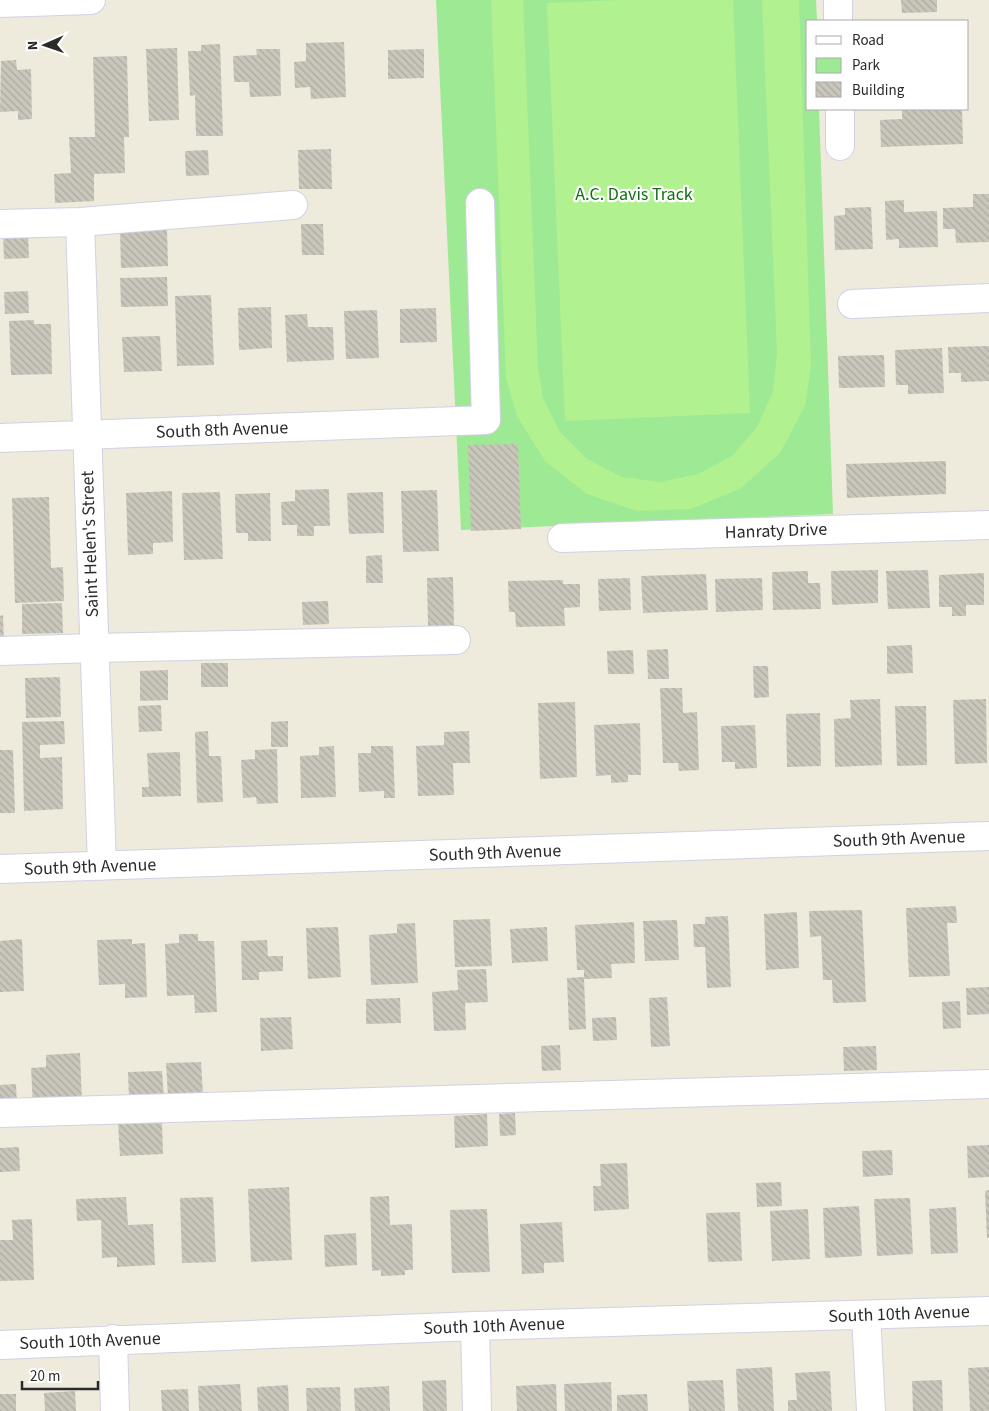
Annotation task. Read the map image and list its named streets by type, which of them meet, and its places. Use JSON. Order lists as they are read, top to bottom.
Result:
{
  "streets": {
    "street": [
      "South 8th Avenue",
      "Hanraty Drive",
      "Saint Helen's Street",
      "South 9th Avenue",
      "South 10th Avenue"
    ]
  },
  "crossings": [
    ["South 8th Avenue", "Saint Helen's Street"],
    ["Saint Helen's Street", "South 9th Avenue"]
  ],
  "parks": ["A.C. Davis Track"],
  "legend": ["Road", "Park", "Building"],
  "scale_bar": "20 m",
  "north": "left"
}
